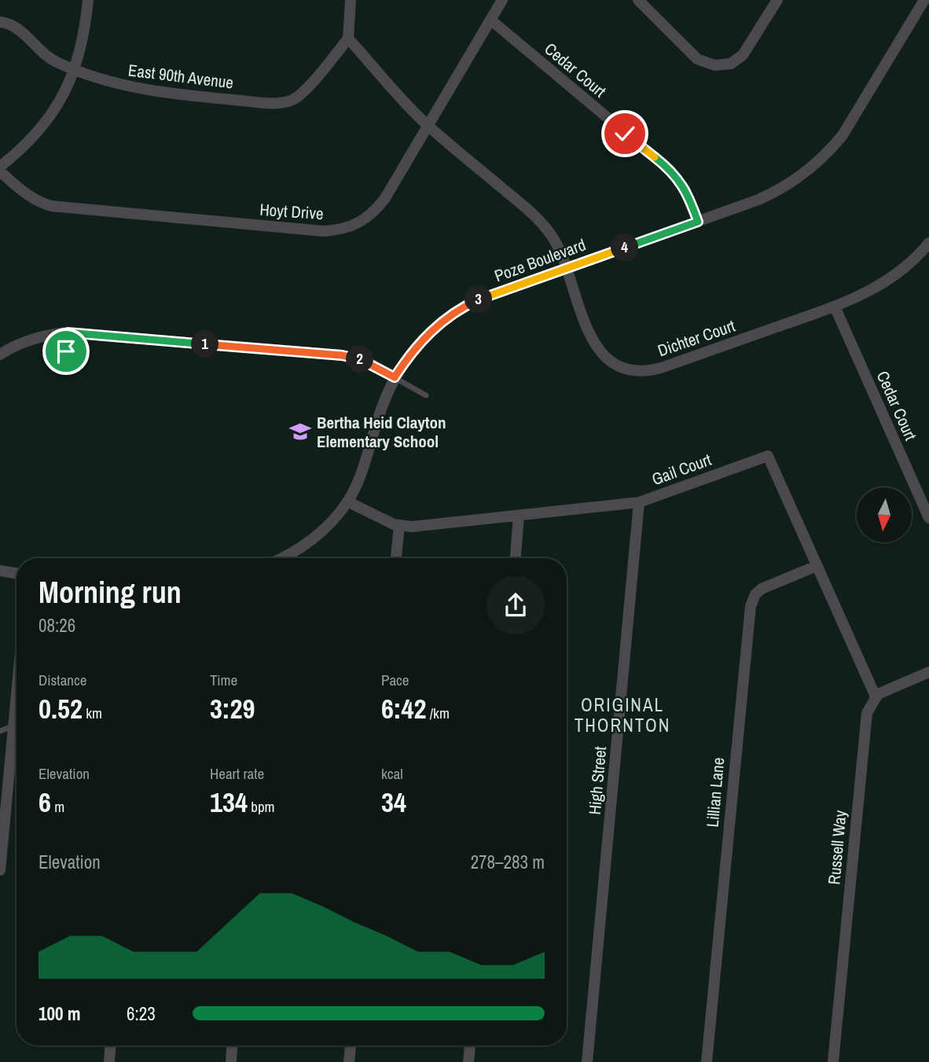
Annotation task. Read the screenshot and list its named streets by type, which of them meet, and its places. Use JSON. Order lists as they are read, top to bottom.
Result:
{
  "streets": {
    "street": [
      "Cedar Court",
      "East 90th Avenue",
      "Hoyt Drive",
      "Poze Boulevard",
      "Dichter Court",
      "Gail Court",
      "High Street",
      "Lillian Lane",
      "Russell Way"
    ]
  },
  "crossings": [
    ["Cedar Court", "Hoyt Drive"],
    ["Cedar Court", "Poze Boulevard"],
    ["Cedar Court", "Dichter Court"],
    ["East 90th Avenue", "Dichter Court"],
    ["Hoyt Drive", "Dichter Court"],
    ["Poze Boulevard", "Dichter Court"],
    ["Poze Boulevard", "Gail Court"],
    ["Gail Court", "High Street"],
    ["Gail Court", "Lillian Lane"],
    ["Gail Court", "Russell Way"]
  ],
  "districts": ["ORIGINAL THORNTON"],
  "places": {
    "school or university": ["Bertha Heid Clayton Elementary School"]
  },
  "north": "bottom",
  "page": {
    "pins": [
      "4",
      "3",
      "1",
      "2"
    ],
    "heading": ["Morning run", "08:26"],
    "stats": [
      ["Distance", "0.52 km"],
      ["Time", "3:29"],
      ["Pace", "6:42 /km"],
      ["Elevation", "6 m"],
      ["Heart rate", "134 bpm"],
      ["kcal", "34"]
    ],
    "chart": ["Elevation", "278–283 m"],
    "list": [
      {
        "name": "100 m",
        "note": "6:23"
      }
    ]
  }
}
